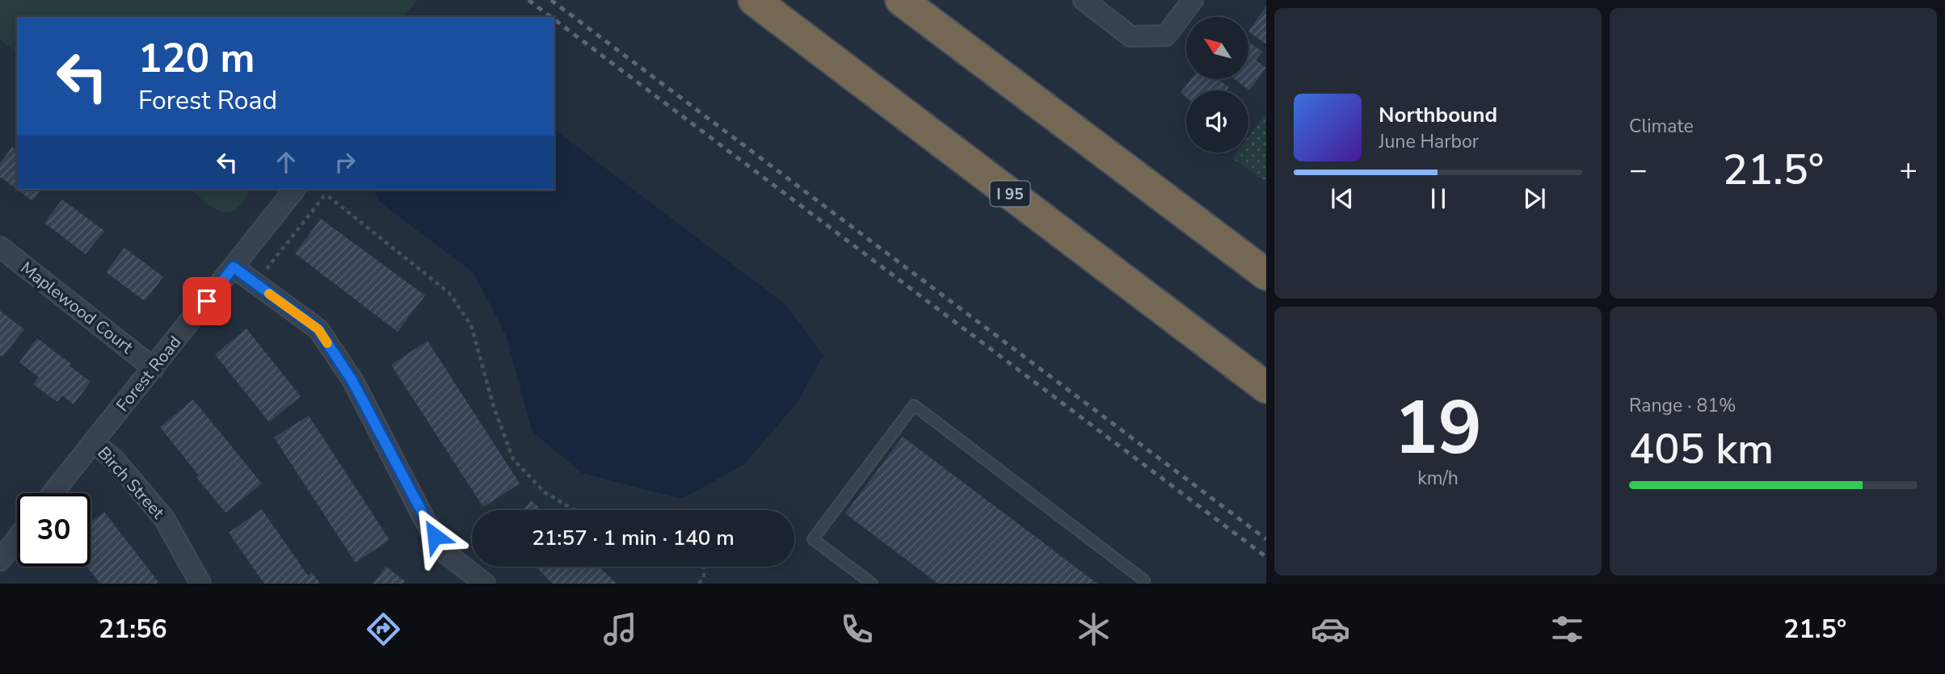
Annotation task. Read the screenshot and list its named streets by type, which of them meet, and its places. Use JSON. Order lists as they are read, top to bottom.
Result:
{
  "streets": {
    "highway": ["I 95"],
    "street": ["Maplewood Court", "Forest Road", "Birch Street"]
  },
  "crossings": [
    ["Maplewood Court", "Forest Road"],
    ["Forest Road", "Birch Street"]
  ],
  "north": "top left",
  "page": {
    "tile": [
      "Climate",
      ["19", "km/h"],
      ["Range · 81%", "405 km"]
    ],
    "turn": ["120 m", "Forest Road"],
    "song": ["Northbound", "June Harbor"],
    "heat": ["−", "21.5°", "+"],
    "limit": "30",
    "trip": "21:57 · 1 min · 140 m",
    "tabs": ["21:56", "21.5°"]
  }
}
